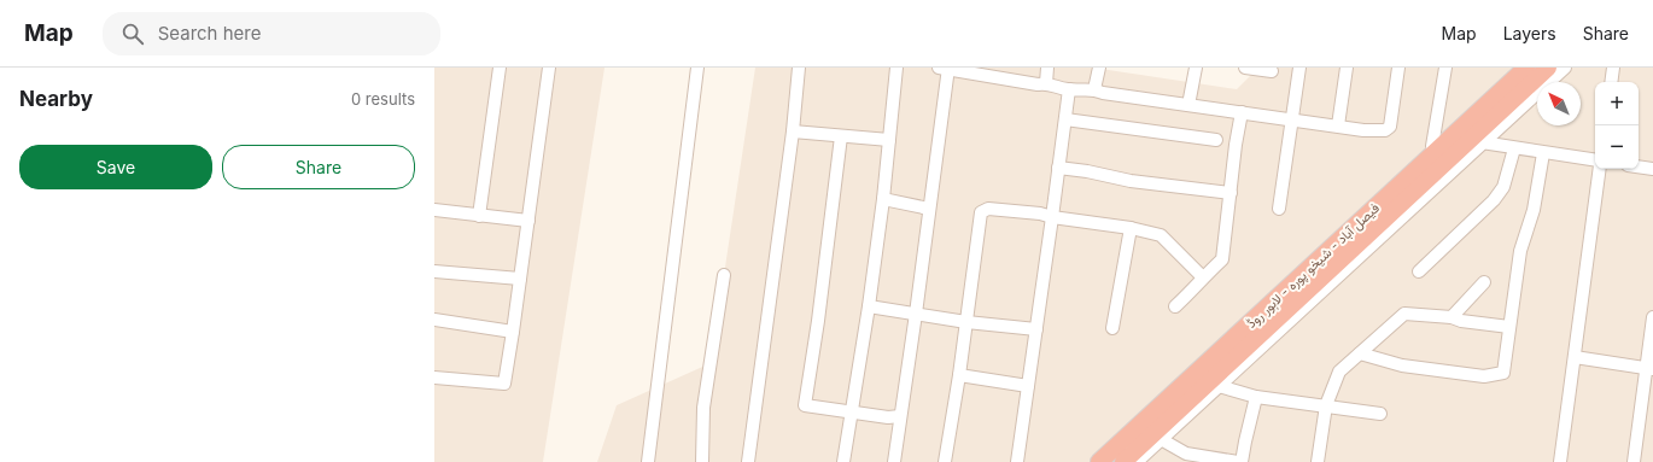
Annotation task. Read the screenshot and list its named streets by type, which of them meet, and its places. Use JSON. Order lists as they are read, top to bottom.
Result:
{
  "streets": {
    "highway": ["فیصل آباد - شیخو پورہ - لاہور روڈ"]
  },
  "north": "top left",
  "page": {
    "header": "Map",
    "search": "Search here",
    "nav": ["Map", "Layers", "Share"],
    "heading": ["Nearby", "0 results"],
    "map_buttons": ["+", "−"],
    "buttons": ["Save", "Share"]
  }
}
